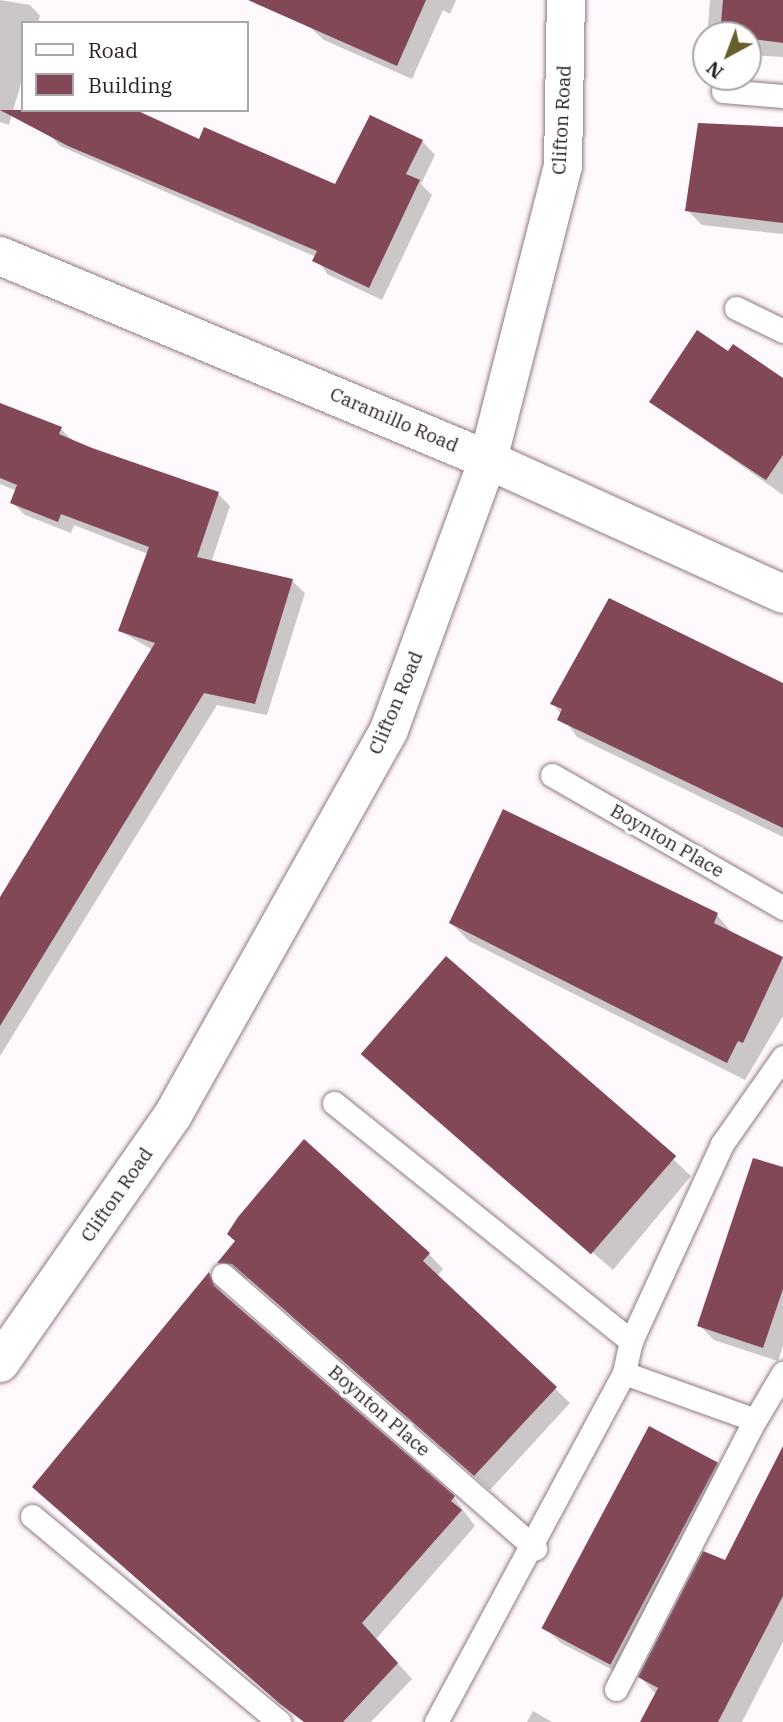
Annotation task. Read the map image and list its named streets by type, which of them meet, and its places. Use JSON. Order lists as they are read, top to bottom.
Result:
{
  "streets": {
    "main road": ["Clifton Road", "Caramillo Road"],
    "lane": ["Boynton Place"]
  },
  "crossings": [
    ["Clifton Road", "Caramillo Road"]
  ],
  "legend": ["Road", "Building"],
  "north": "bottom left"
}
